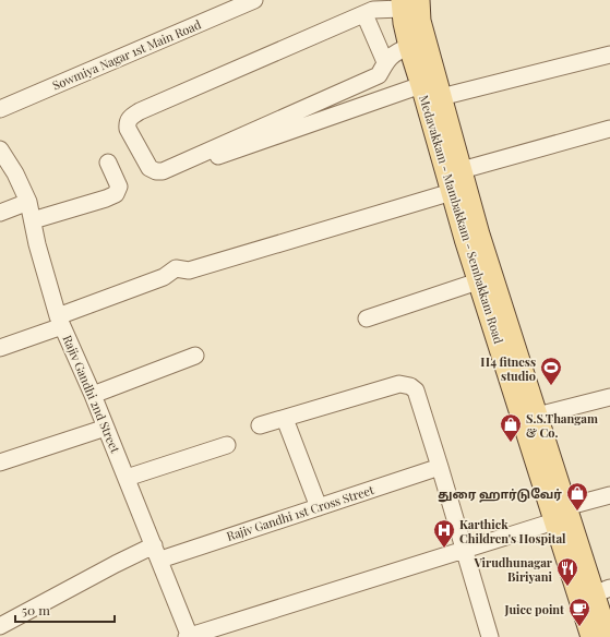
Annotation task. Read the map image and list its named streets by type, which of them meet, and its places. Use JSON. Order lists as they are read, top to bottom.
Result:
{
  "streets": {
    "main road": ["Medavakkam - Mambakkam - Sembakkam Road"],
    "street": ["Sowmiya Nagar 1st Main Road", "Rajiv Gandhi 2nd Street", "Rajiv Gandhi 1st Cross Street"]
  },
  "crossings": [
    ["Rajiv Gandhi 2nd Street", "Rajiv Gandhi 1st Cross Street"]
  ],
  "places": {
    "sports": ["H4 fitness studio"],
    "shop": ["S.S.Thangam & Co.", "துரை ஹார்டுவேர்"],
    "hospital": ["Karthick Children's Hospital"],
    "restaurant": ["Virudhunagar Biriyani"],
    "cafe": ["Juice point"]
  },
  "scale_bar": "50 m"
}
